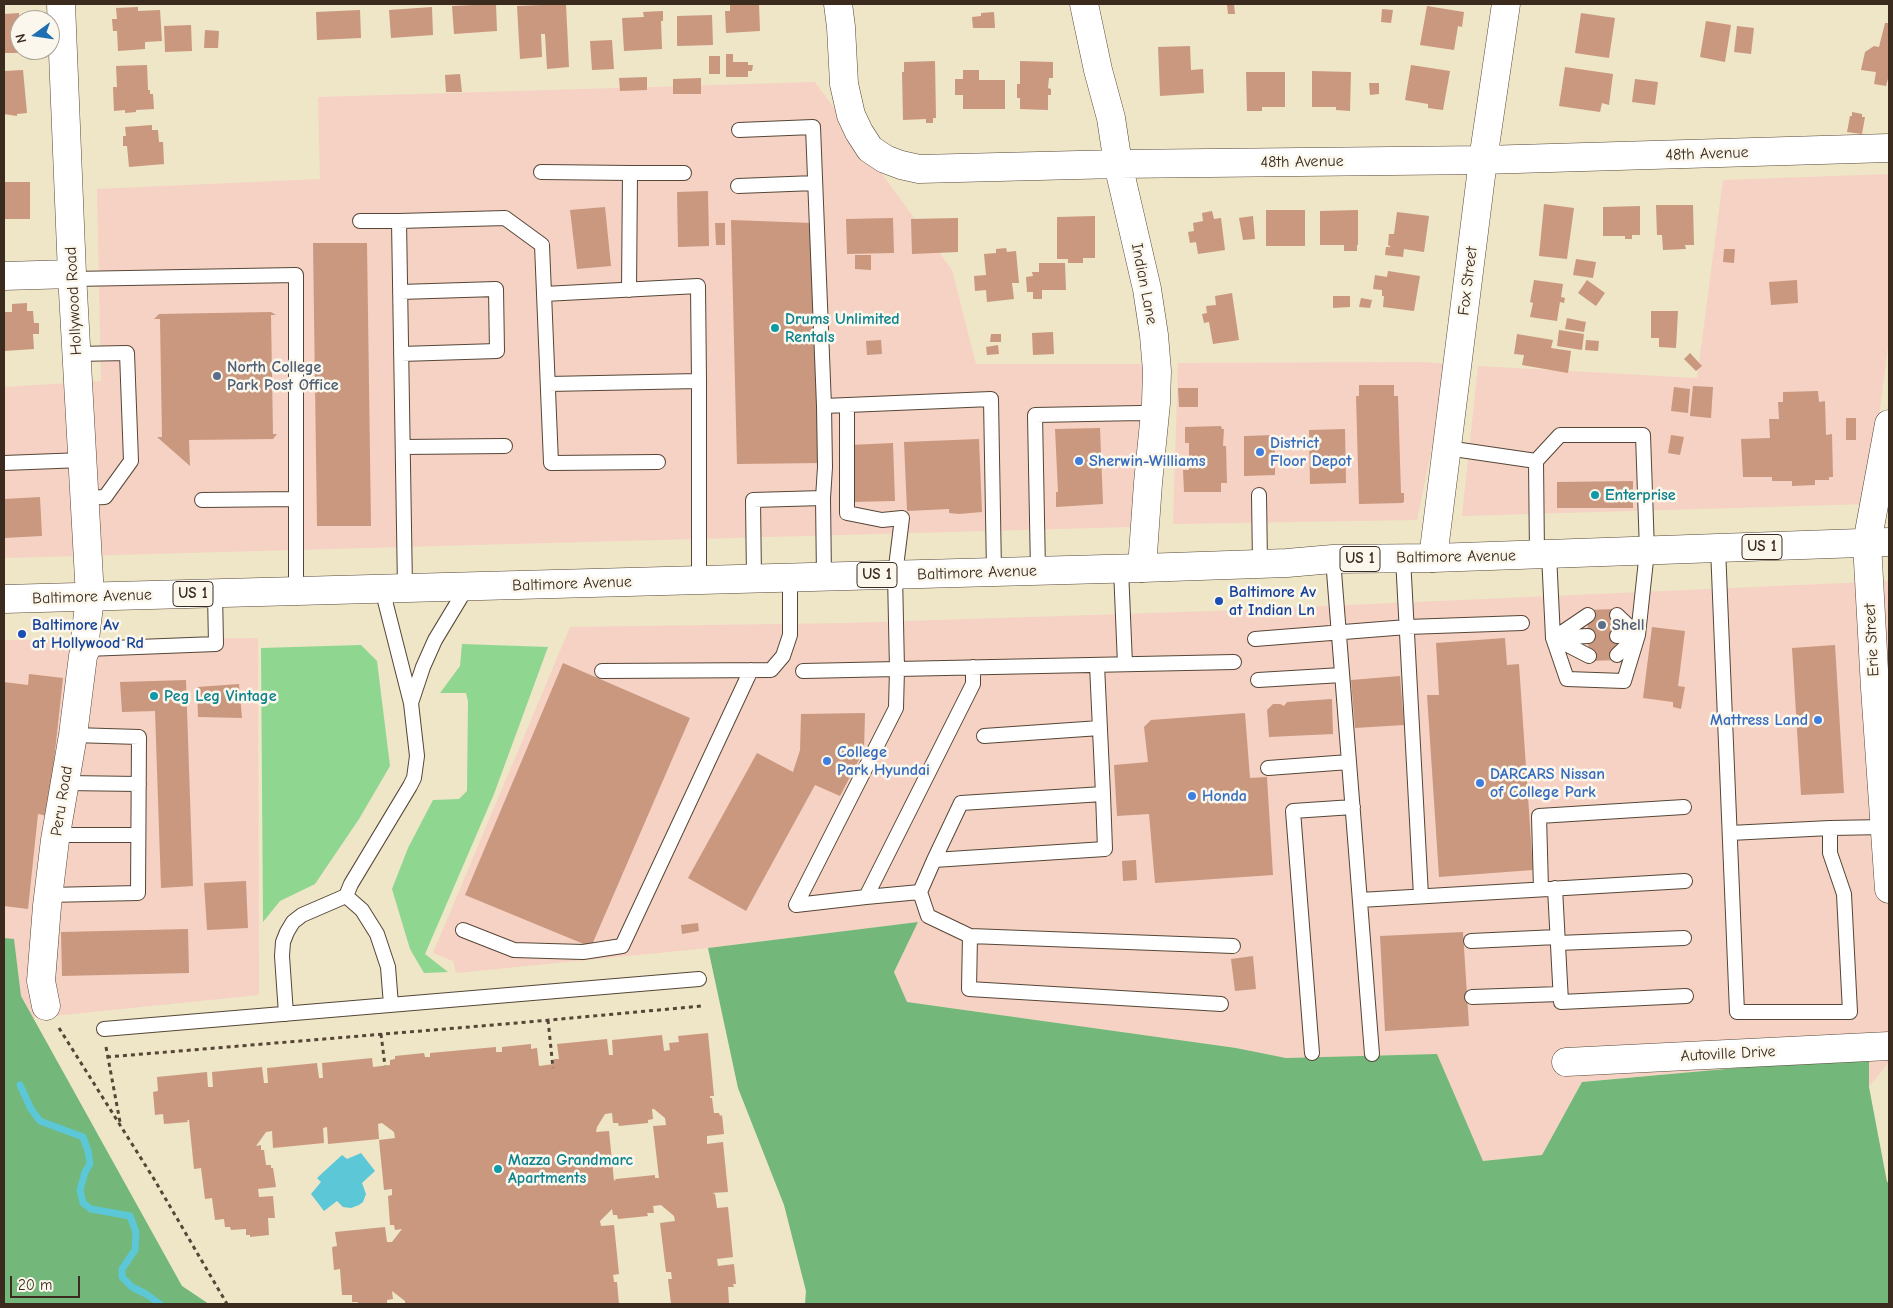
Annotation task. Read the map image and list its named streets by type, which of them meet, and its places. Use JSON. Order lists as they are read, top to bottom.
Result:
{
  "streets": {
    "street": [
      "48th Avenue",
      "Fox Street",
      "Indian Lane",
      "Hollywood Road",
      "US 1",
      "Baltimore Avenue",
      "Erie Street",
      "Peru Road",
      "Autoville Drive"
    ]
  },
  "crossings": [
    ["48th Avenue", "Fox Street"],
    ["48th Avenue", "Indian Lane"],
    ["Fox Street", "Baltimore Avenue"],
    ["Indian Lane", "Baltimore Avenue"],
    ["Hollywood Road", "Baltimore Avenue"],
    ["Hollywood Road", "Peru Road"],
    ["Baltimore Avenue", "Erie Street"],
    ["Baltimore Avenue", "Peru Road"]
  ],
  "places": [
    "Drums Unlimited Rentals",
    "North College Park Post Office",
    "District Floor Depot",
    "Sherwin-Williams",
    "Enterprise",
    "Baltimore Av at Indian Ln",
    "Shell",
    "Baltimore Av at Hollywood Rd",
    "Peg Leg Vintage",
    "Mattress Land",
    "College Park Hyundai",
    "DARCARS Nissan of College Park",
    "Honda",
    "Mazza Grandmarc Apartments"
  ],
  "scale_bar": "20 m",
  "north": "left"
}
